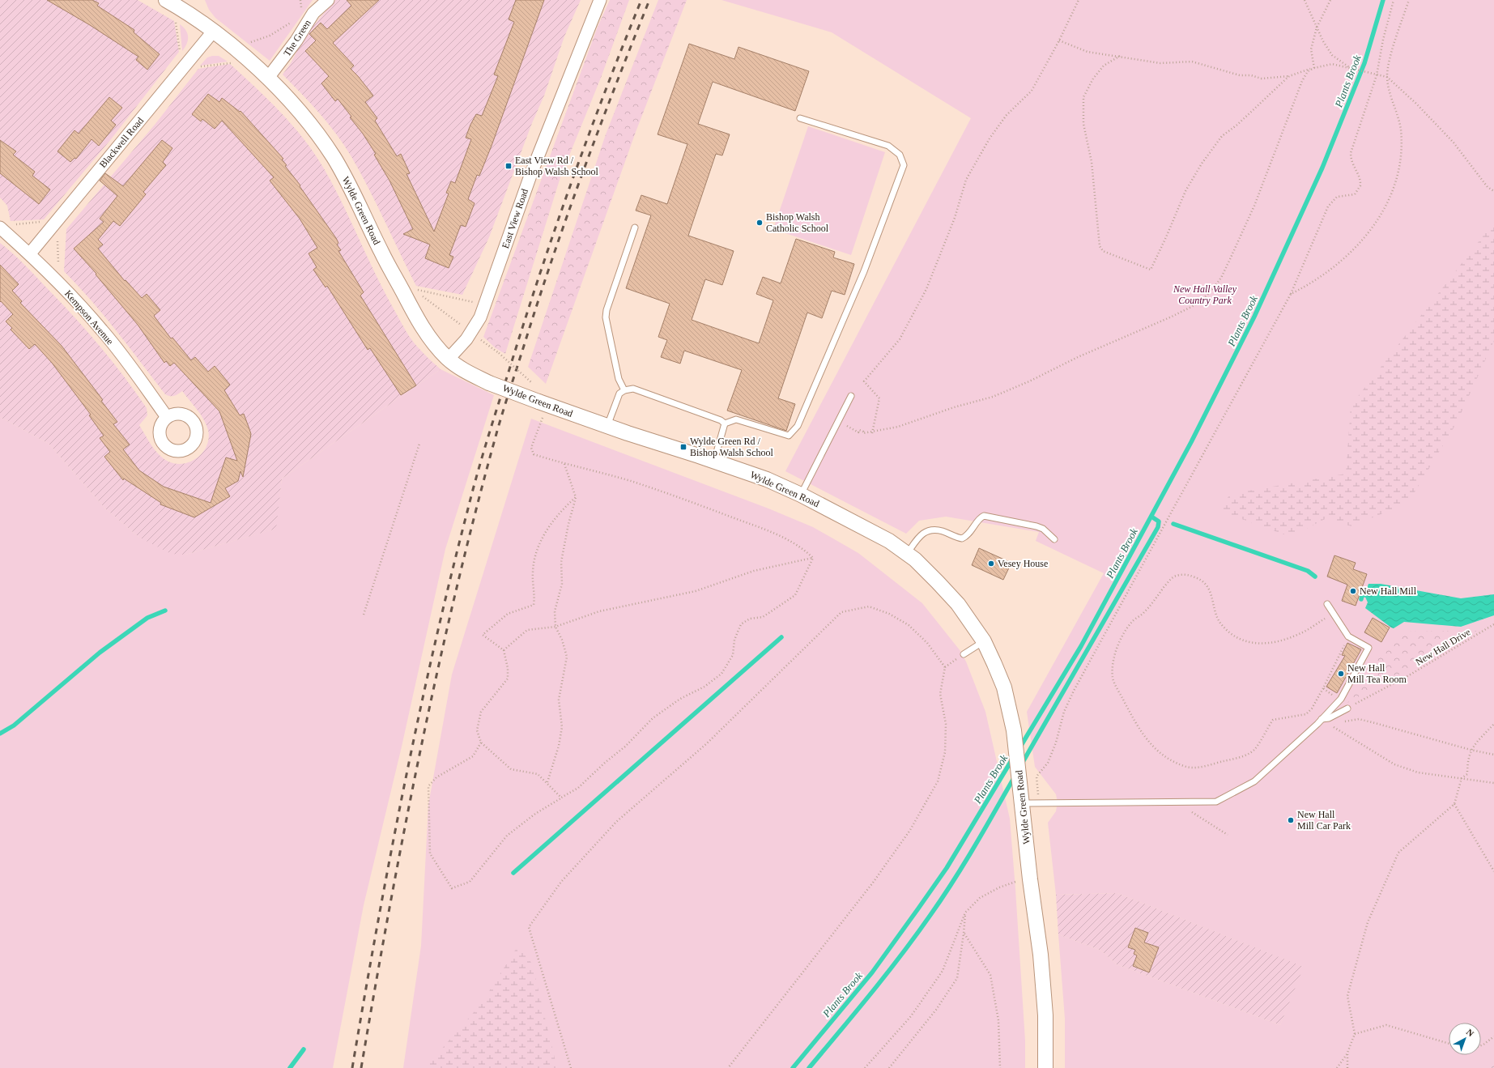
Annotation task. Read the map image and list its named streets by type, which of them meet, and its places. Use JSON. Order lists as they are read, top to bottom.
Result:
{
  "streets": {
    "street": [
      "The Green",
      "Blackwell Road",
      "Wylde Green Road",
      "East View Road",
      "Kempson Avenue"
    ],
    "path": ["New Hall Drive"]
  },
  "crossings": [
    ["The Green", "Wylde Green Road"],
    ["Blackwell Road", "Wylde Green Road"],
    ["Blackwell Road", "Kempson Avenue"],
    ["Wylde Green Road", "East View Road"]
  ],
  "water": ["Plants Brook"],
  "parks": ["New Hall Valley Country Park"],
  "places": {
    "transit": ["East View Rd / Bishop Walsh School", "Wylde Green Rd / Bishop Walsh School"],
    "other": [
      "Bishop Walsh Catholic School",
      "Vesey House",
      "New Hall Mill",
      "New Hall Mill Tea Room",
      "New Hall Mill Car Park"
    ]
  },
  "north": "top right"
}
